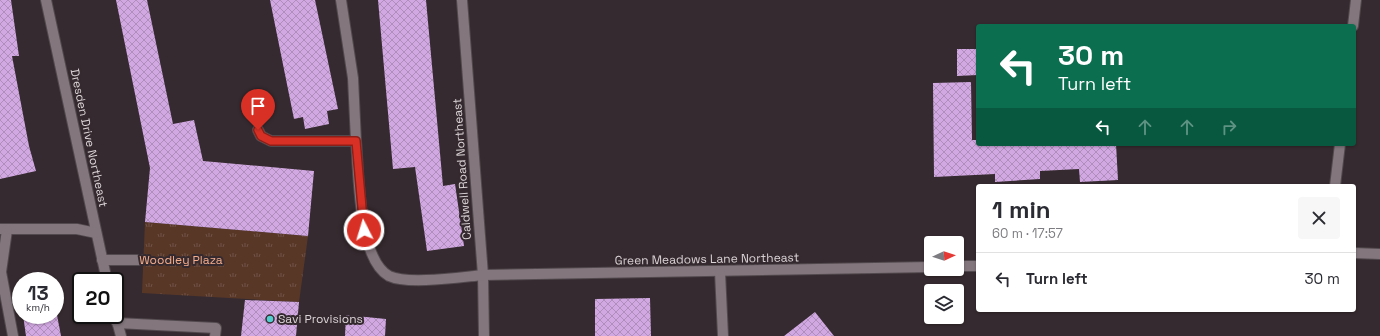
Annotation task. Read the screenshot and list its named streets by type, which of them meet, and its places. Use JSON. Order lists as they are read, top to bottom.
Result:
{
  "streets": {
    "street": ["Dresden Drive Northeast", "Caldwell Road Northeast", "Green Meadows Lane Northeast"]
  },
  "crossings": [
    ["Caldwell Road Northeast", "Green Meadows Lane Northeast"]
  ],
  "parks": ["Woodley Plaza"],
  "places": ["Savi Provisions"],
  "north": "right",
  "page": {
    "turn": ["30 m", "Turn left"],
    "heading": ["1 min", "60 m · 17:57"],
    "list": [
      {
        "name": "Turn left",
        "value": "30 m"
      }
    ],
    "speed": "13 km/h",
    "limit": "20"
  }
}
